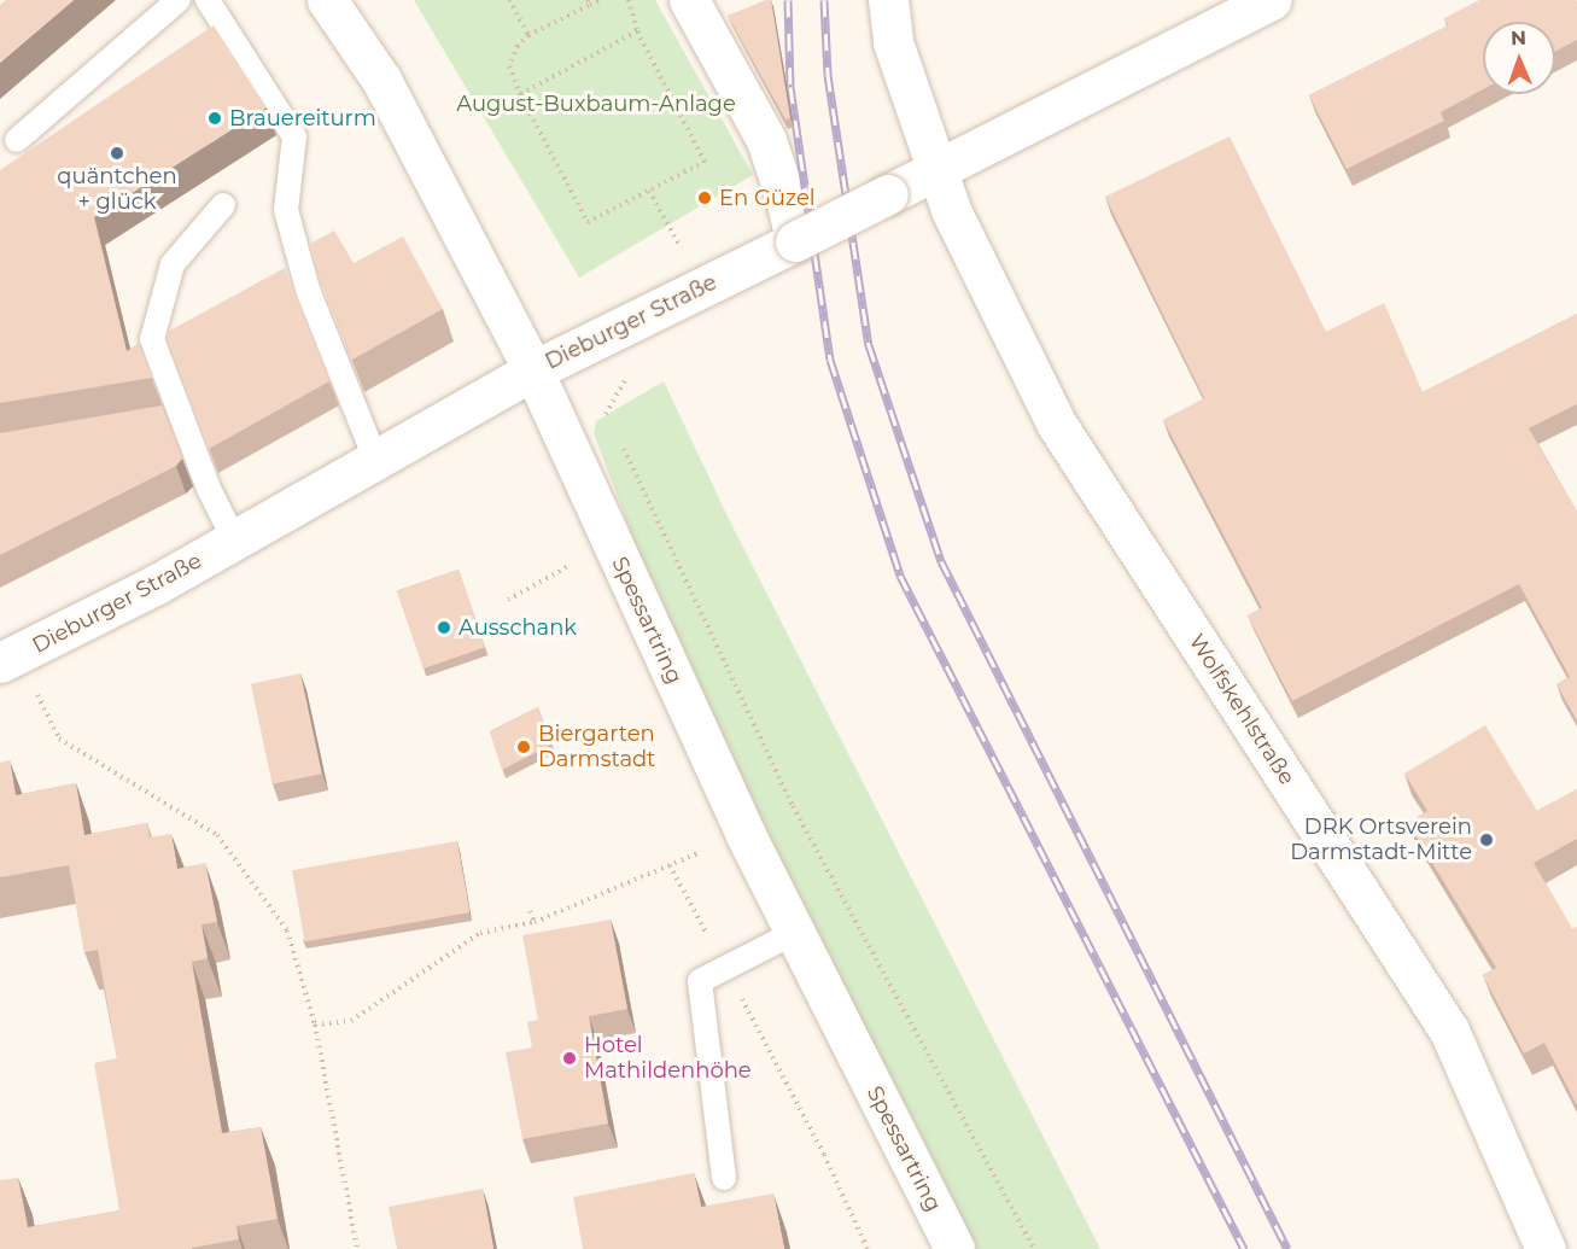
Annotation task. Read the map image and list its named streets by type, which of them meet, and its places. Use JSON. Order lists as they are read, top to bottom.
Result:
{
  "streets": {
    "main road": ["Dieburger Straße", "Spessartring", "Wolfskehlstraße"]
  },
  "crossings": [
    ["Dieburger Straße", "Spessartring"],
    ["Dieburger Straße", "Wolfskehlstraße"]
  ],
  "parks": ["August-Buxbaum-Anlage"],
  "places": [
    "Brauereiturm",
    "quäntchen + glück",
    "En Güzel",
    "Ausschank",
    "Biergarten Darmstadt",
    "DRK Ortsverein Darmstadt-Mitte",
    "Hotel Mathildenhöhe"
  ],
  "north": "top"
}
